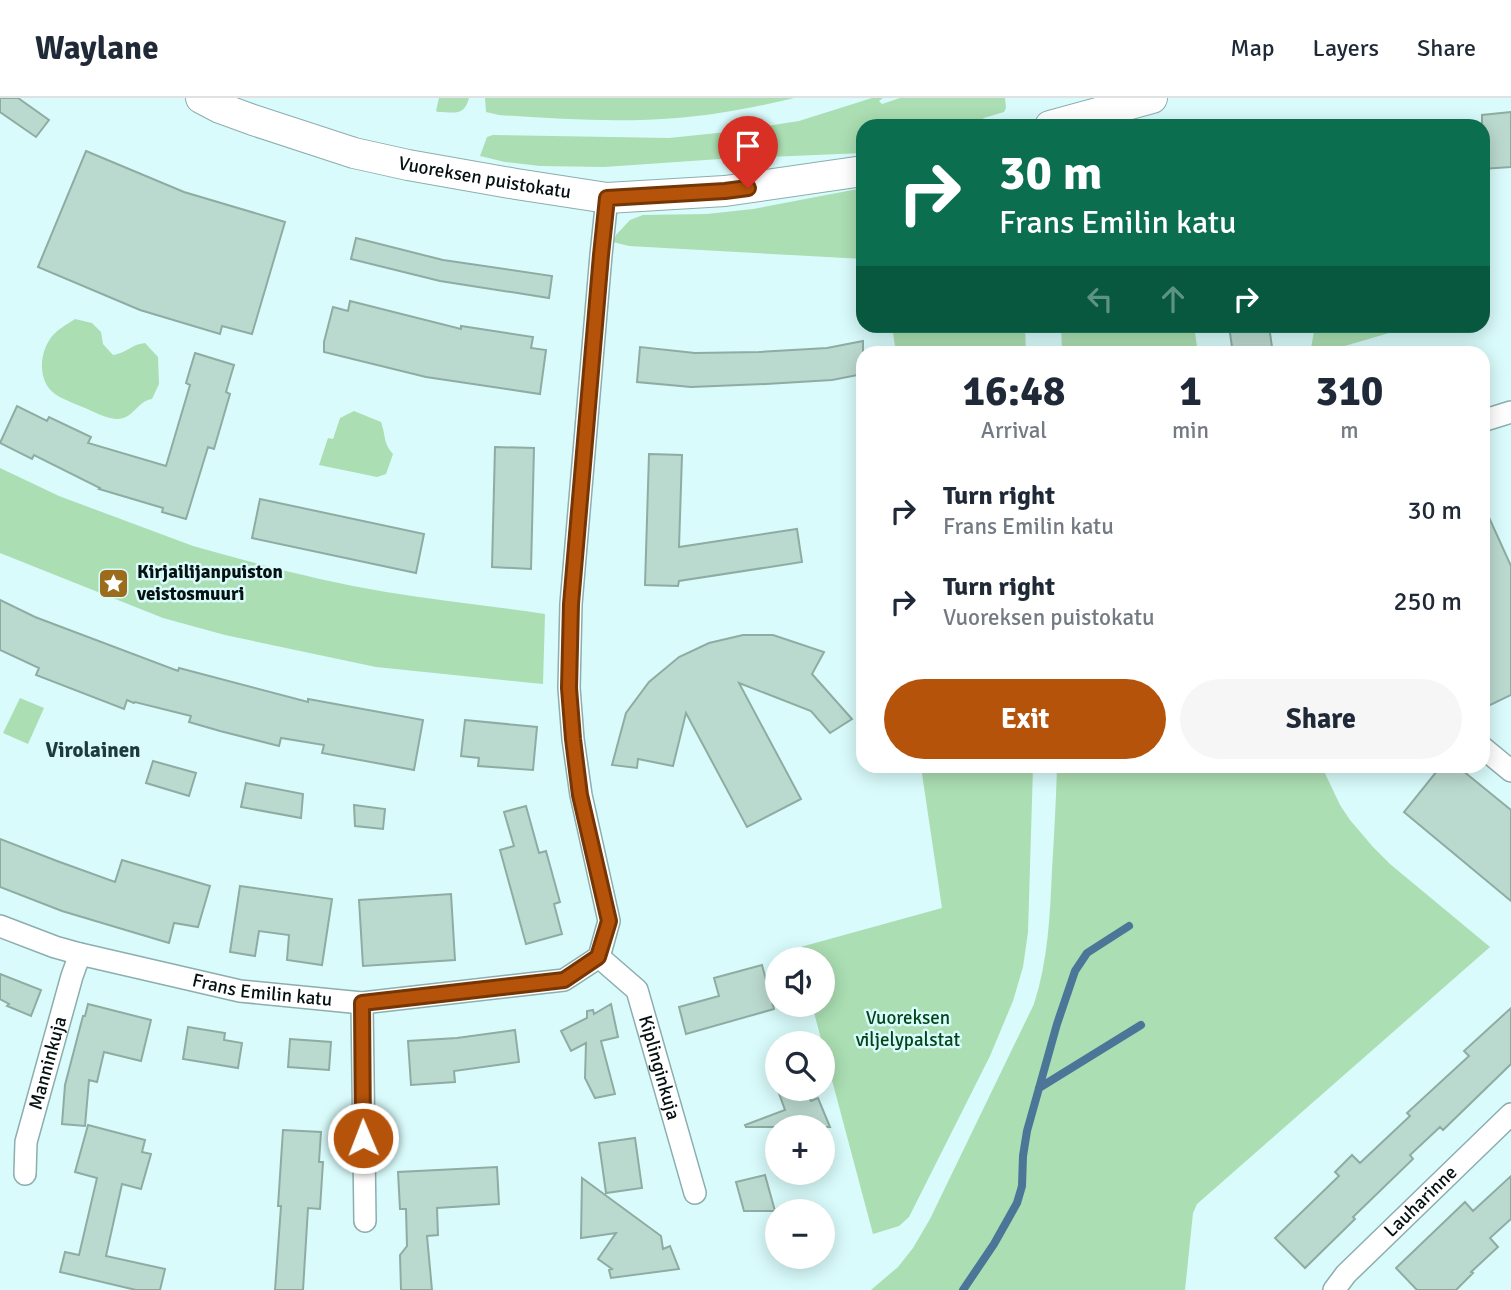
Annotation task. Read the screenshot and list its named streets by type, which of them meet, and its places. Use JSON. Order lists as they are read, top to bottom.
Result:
{
  "streets": {
    "main road": ["Vuoreksen puistokatu"],
    "street": [
      "Frans Emilin katu",
      "Manninkuja",
      "Kiplinginkuja",
      "Lauharinne"
    ]
  },
  "crossings": [
    ["Frans Emilin katu", "Manninkuja"],
    ["Frans Emilin katu", "Kiplinginkuja"]
  ],
  "districts": ["Virolainen"],
  "parks": ["Vuoreksen viljelypalstat"],
  "places": {
    "place": ["Kirjailijanpuiston veistosmuuri"]
  },
  "page": {
    "header": "Waylane",
    "nav": ["Map", "Layers", "Share"],
    "turn": ["30 m", "Frans Emilin katu"],
    "eta": [
      "16:48",
      "Arrival",
      "1",
      "min",
      "310",
      "m"
    ],
    "list": [
      {
        "name": "Turn right",
        "note": "Frans Emilin katu",
        "value": "30 m"
      },
      {
        "name": "Turn right",
        "note": "Vuoreksen puistokatu",
        "value": "250 m"
      }
    ],
    "buttons": ["Exit", "Share"],
    "map_buttons": ["+", "−"]
  }
}
